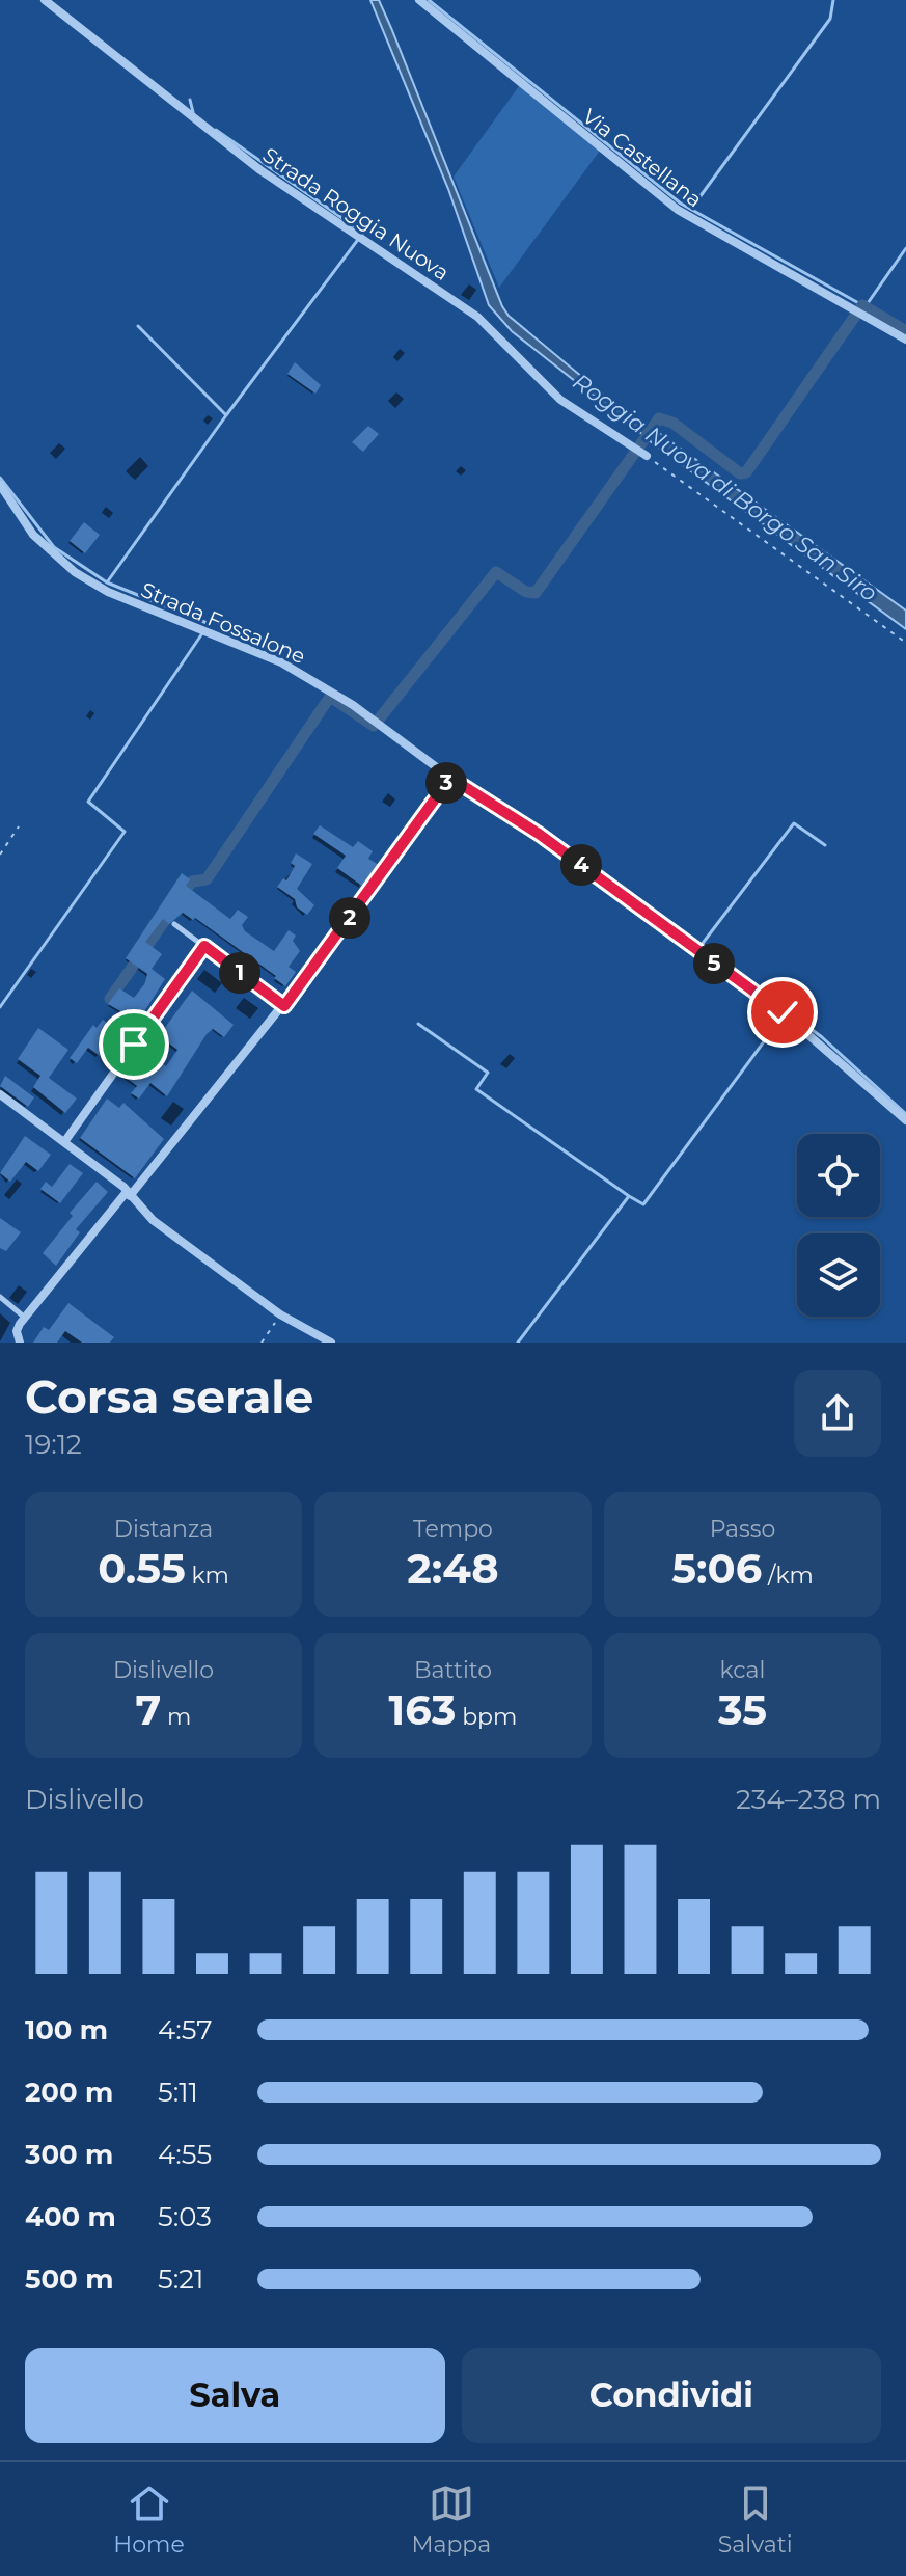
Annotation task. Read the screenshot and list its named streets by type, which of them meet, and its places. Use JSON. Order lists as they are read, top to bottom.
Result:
{
  "streets": {
    "street": ["Via Castellana", "Strada Roggia Nuova", "Strada Fossalone"]
  },
  "water": ["Roggia Nuova di Borgo San Siro"],
  "page": {
    "pins": [
      "3",
      "4",
      "2",
      "5",
      "1"
    ],
    "heading": ["Corsa serale", "19:12"],
    "stats": [
      ["Distanza", "0.55 km"],
      ["Tempo", "2:48"],
      ["Passo", "5:06 /km"],
      ["Dislivello", "7 m"],
      ["Battito", "163 bpm"],
      ["kcal", "35"]
    ],
    "chart": ["Dislivello", "234–238 m"],
    "list": [
      {
        "name": "100 m",
        "note": "4:57"
      },
      {
        "name": "200 m",
        "note": "5:11"
      },
      {
        "name": "300 m",
        "note": "4:55"
      },
      {
        "name": "400 m",
        "note": "5:03"
      },
      {
        "name": "500 m",
        "note": "5:21"
      }
    ],
    "buttons": ["Salva", "Condividi"],
    "tabs": ["Home", "Mappa", "Salvati"]
  }
}
